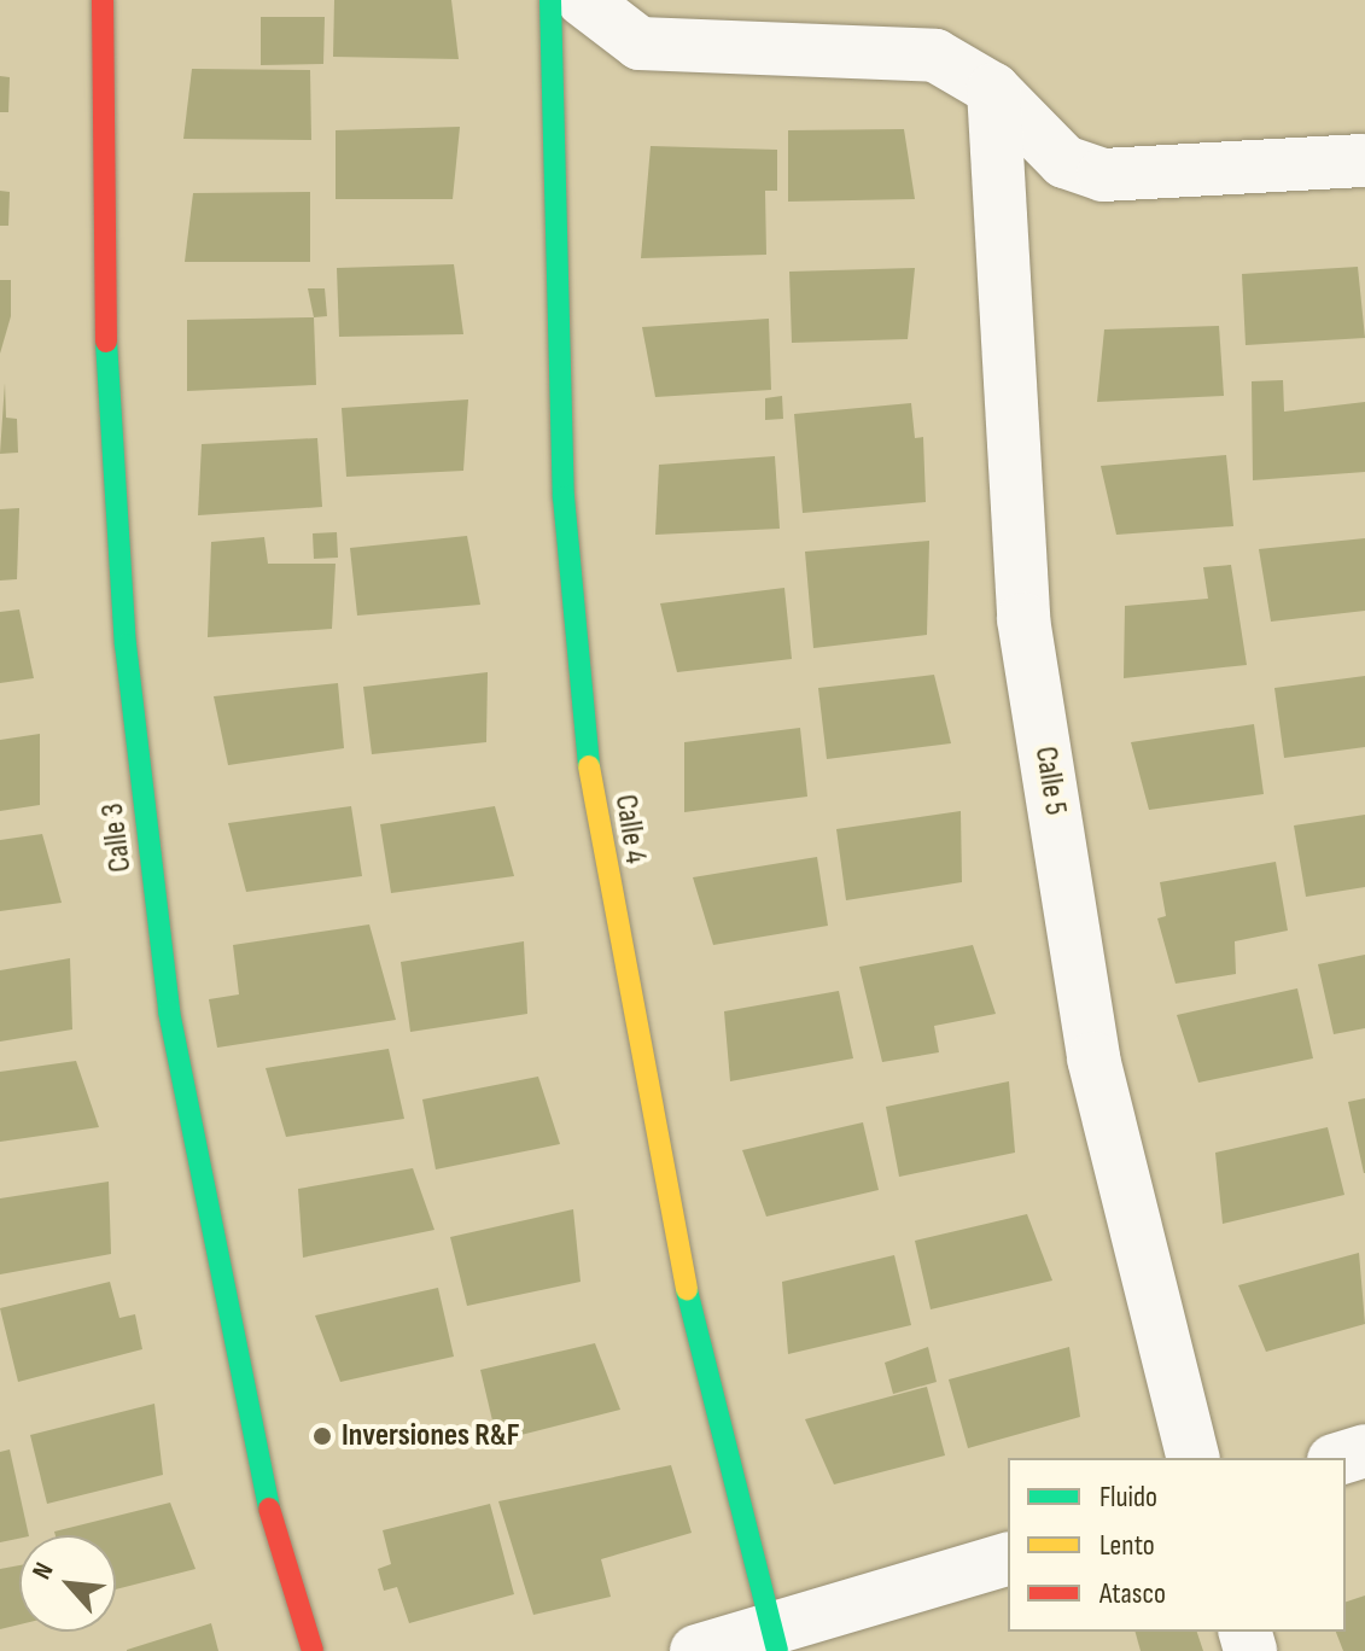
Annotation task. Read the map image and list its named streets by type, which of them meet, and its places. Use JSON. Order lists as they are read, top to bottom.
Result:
{
  "streets": {
    "street": ["Calle 5", "Calle 4", "Calle 3"]
  },
  "places": ["Inversiones R&F"],
  "legend": ["Fluido", "Lento", "Atasco"],
  "north": "top left"
}
